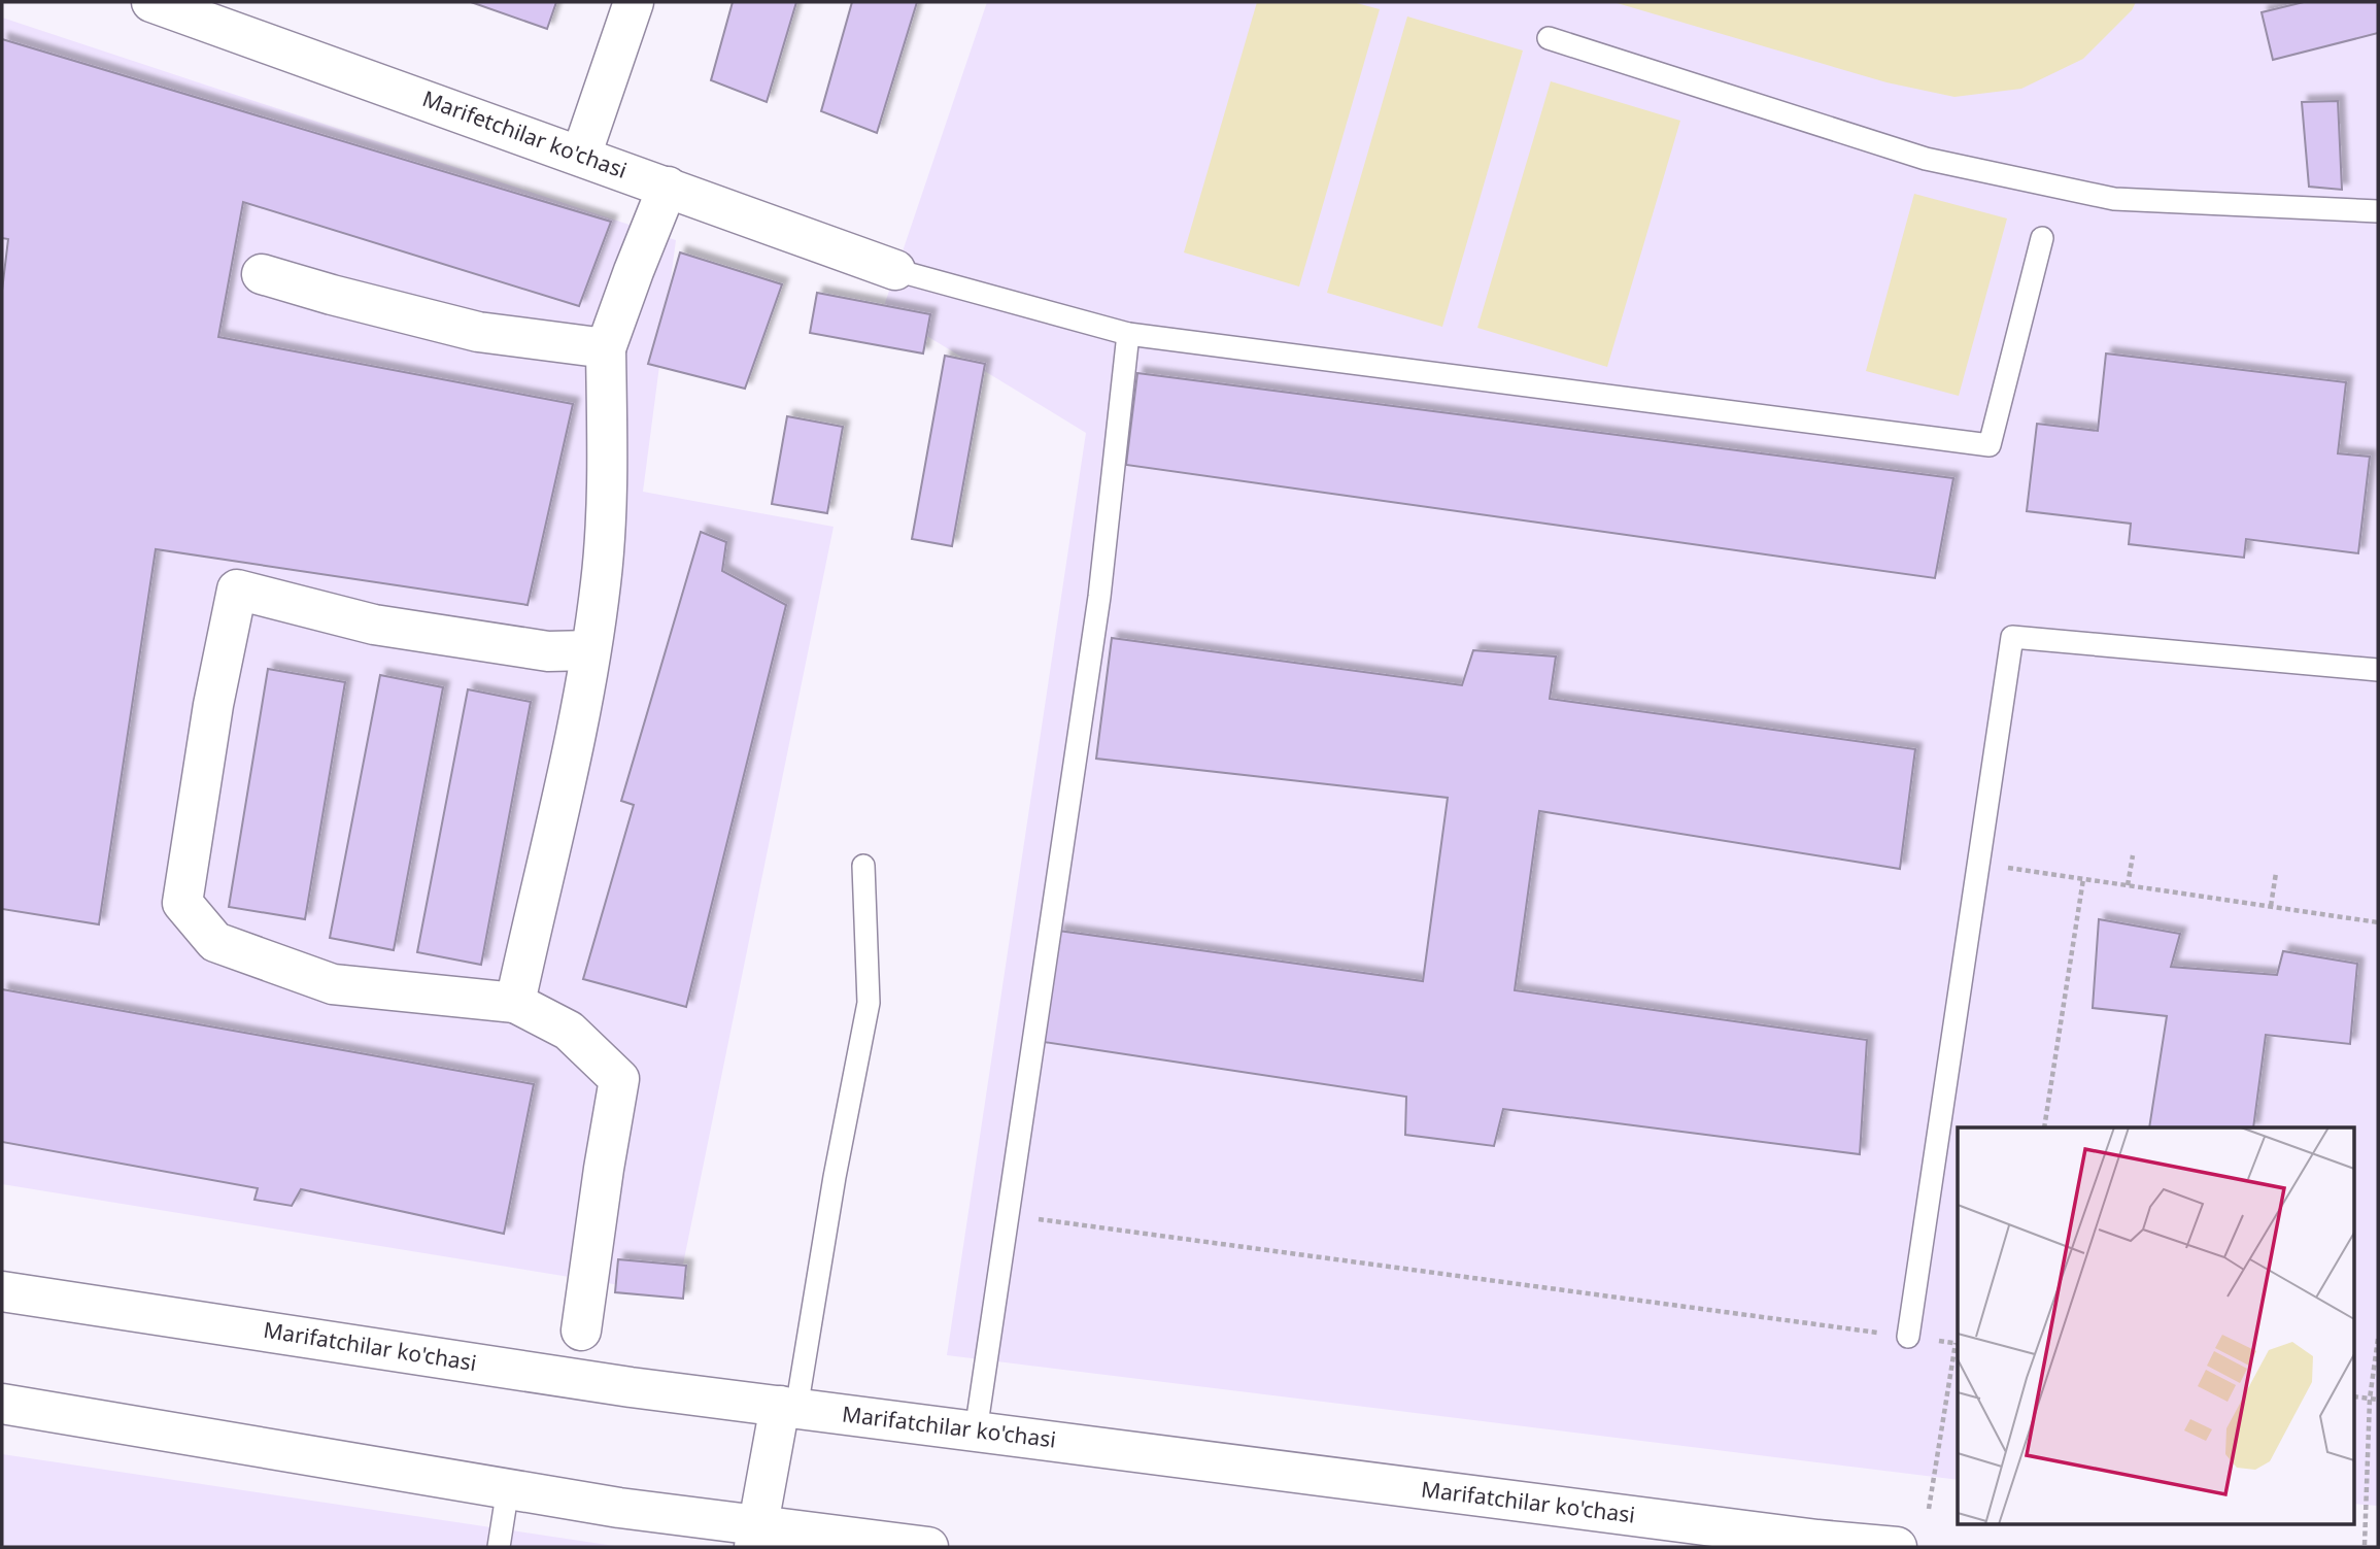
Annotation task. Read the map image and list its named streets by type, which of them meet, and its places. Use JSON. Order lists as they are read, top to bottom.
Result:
{
  "streets": {
    "street": ["Marifetchilar ko'chasi", "Marifatchilar ko'chasi"]
  }
}
